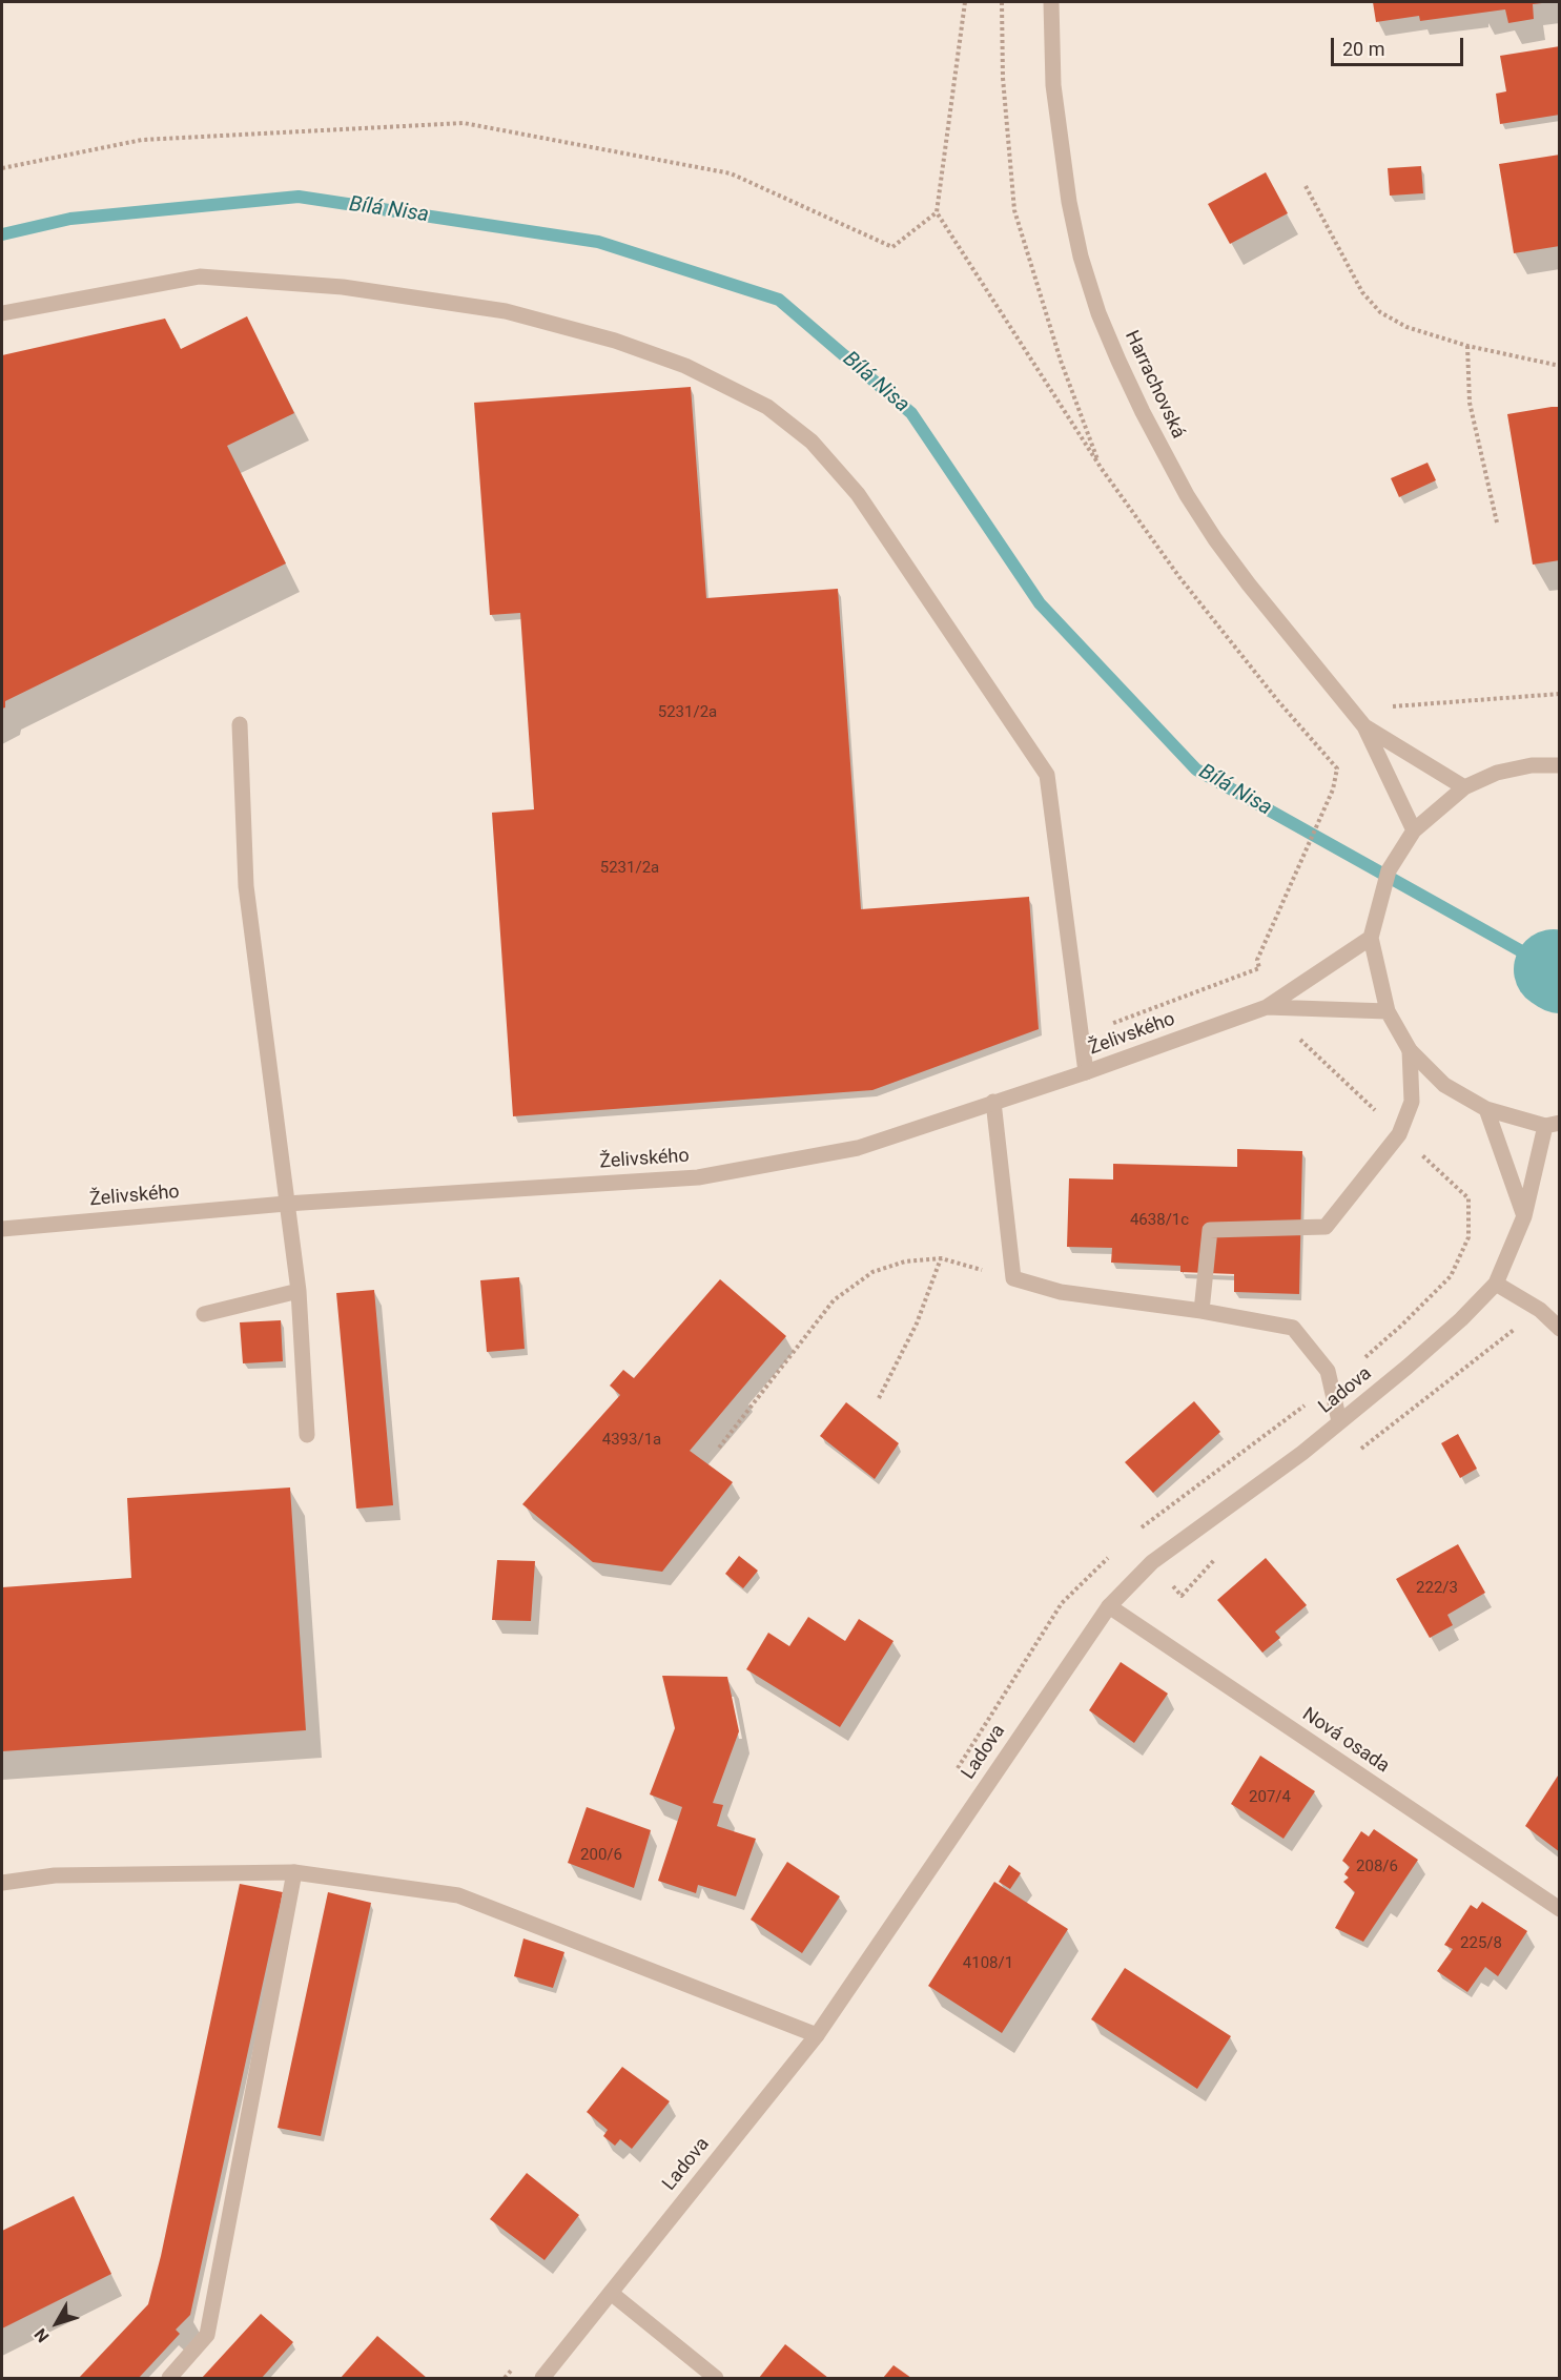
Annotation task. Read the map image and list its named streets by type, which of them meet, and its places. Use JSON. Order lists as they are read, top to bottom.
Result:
{
  "streets": {
    "street": [
      "Harrachovská",
      "Želivského",
      "Ladova",
      "Nová osada"
    ]
  },
  "crossings": [
    ["Ladova", "Nová osada"]
  ],
  "water": ["Bílá Nisa"],
  "house_numbers": [
    "5231/2a",
    "5231/2a",
    "4638/1c",
    "4393/1a",
    "222/3",
    "207/4",
    "200/6",
    "208/6",
    "225/8",
    "4108/1"
  ],
  "scale_bar": "20 m",
  "north": "bottom left"
}
